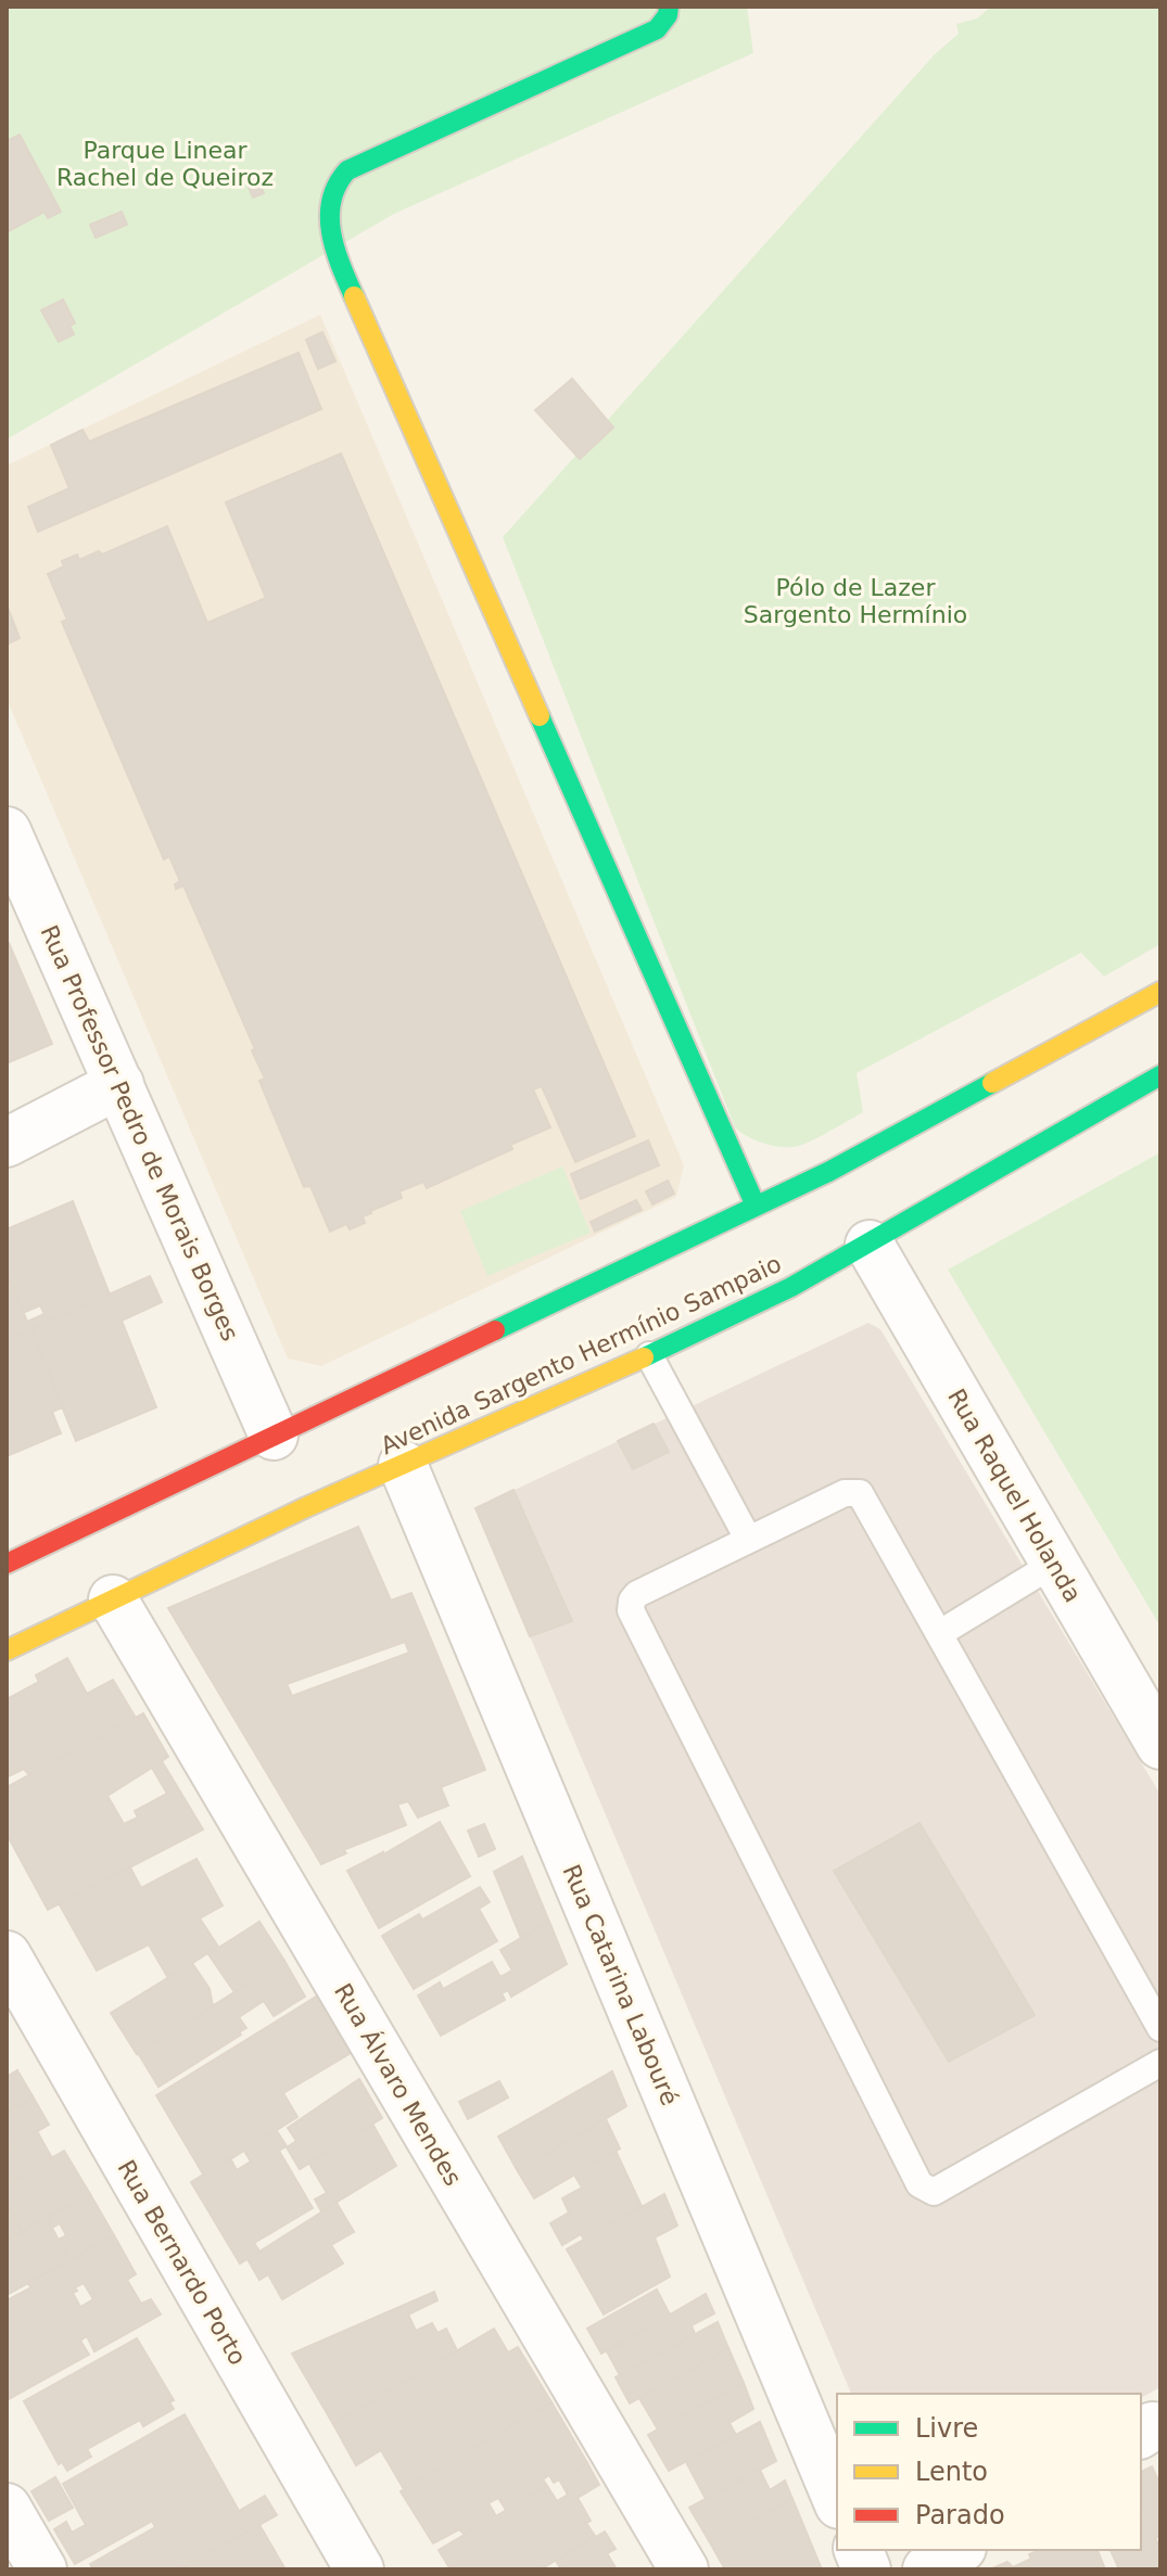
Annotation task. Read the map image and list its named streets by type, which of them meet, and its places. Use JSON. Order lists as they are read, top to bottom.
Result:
{
  "streets": {
    "main road": ["Avenida Sargento Hermínio Sampaio"],
    "street": [
      "Rua Professor Pedro de Morais Borges",
      "Rua Raquel Holanda",
      "Rua Catarina Labouré",
      "Rua Álvaro Mendes",
      "Rua Bernardo Porto"
    ]
  },
  "crossings": [
    ["Avenida Sargento Hermínio Sampaio", "Rua Raquel Holanda"],
    ["Avenida Sargento Hermínio Sampaio", "Rua Catarina Labouré"],
    ["Avenida Sargento Hermínio Sampaio", "Rua Álvaro Mendes"]
  ],
  "parks": ["Parque Linear Rachel de Queiroz", "Pólo de Lazer Sargento Hermínio"],
  "legend": ["Livre", "Lento", "Parado"]
}
